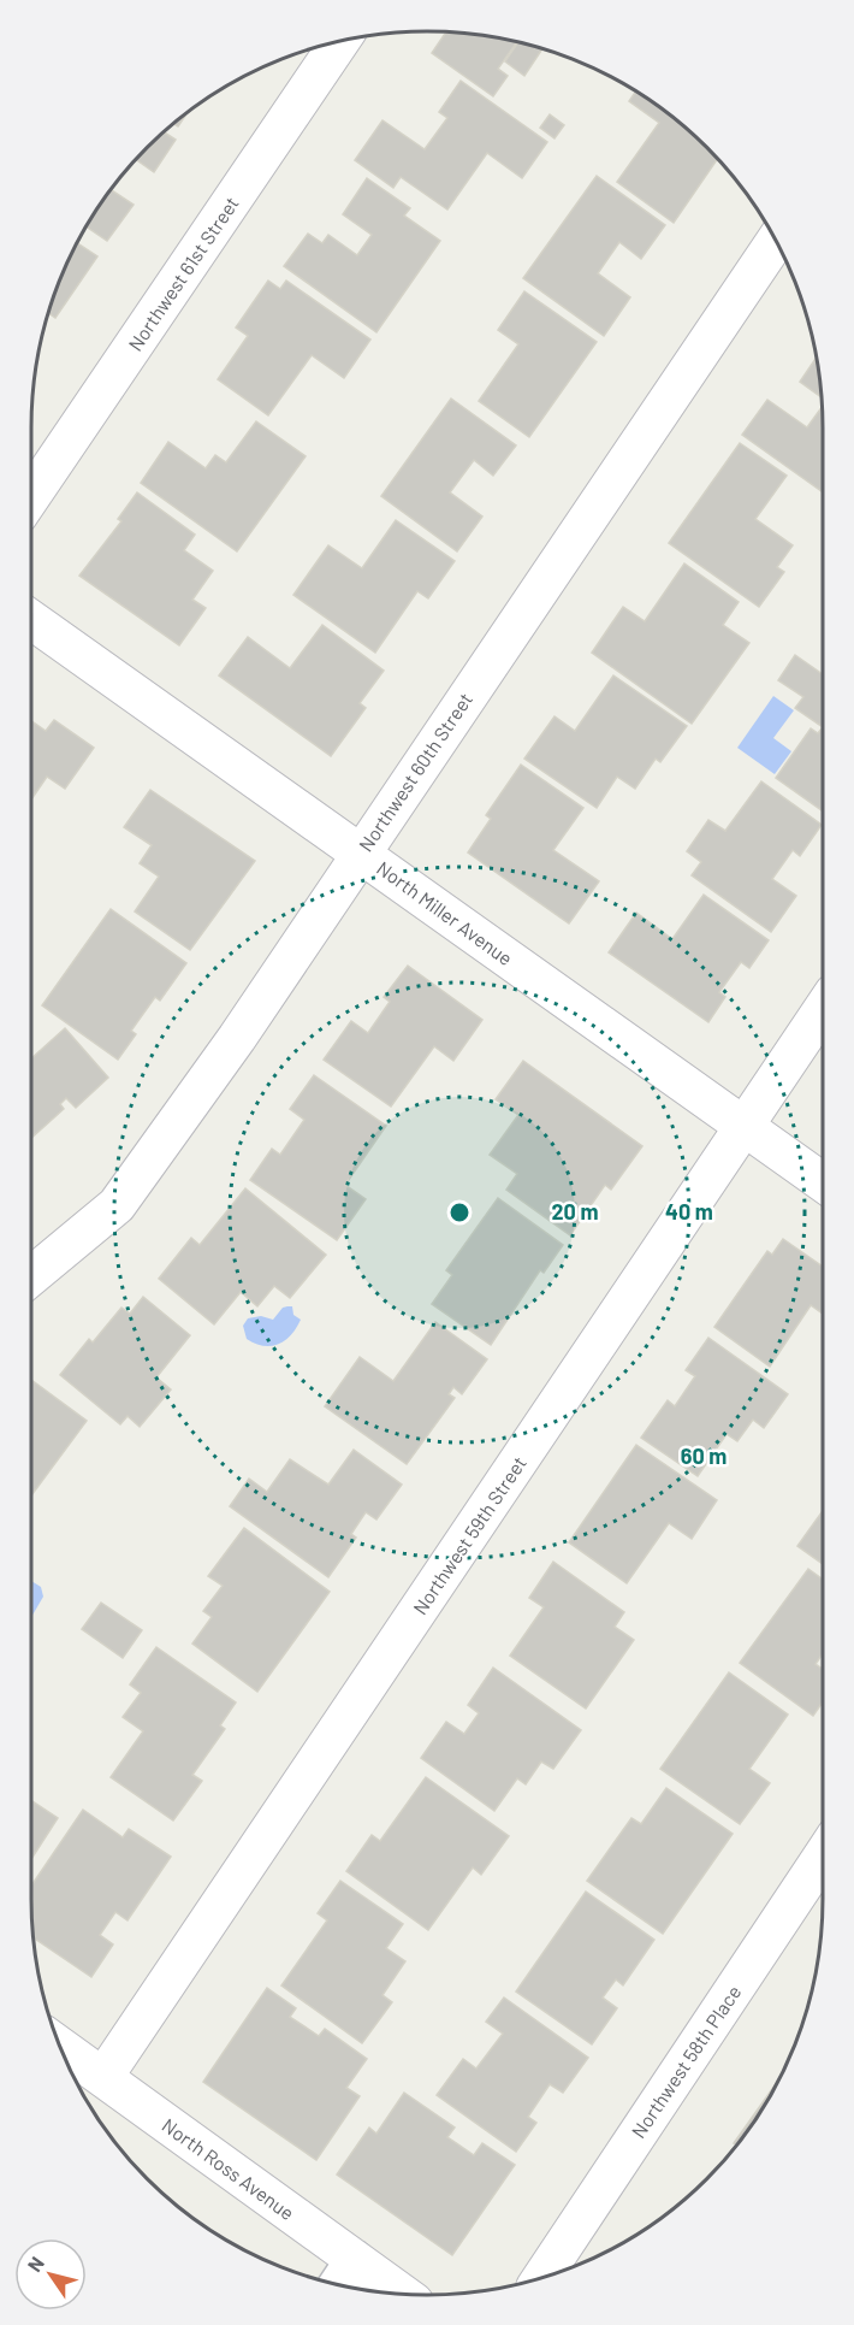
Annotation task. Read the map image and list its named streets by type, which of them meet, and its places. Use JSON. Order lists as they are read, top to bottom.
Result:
{
  "streets": {
    "street": [
      "Northwest 61st Street",
      "Northwest 60th Street",
      "North Miller Avenue",
      "Northwest 59th Street",
      "Northwest 58th Place",
      "North Ross Avenue"
    ]
  },
  "crossings": [
    ["Northwest 60th Street", "North Miller Avenue"],
    ["North Miller Avenue", "Northwest 59th Street"],
    ["Northwest 59th Street", "North Ross Avenue"]
  ],
  "north": "top left",
  "rings": ["20 m", "40 m", "60 m"]
}
